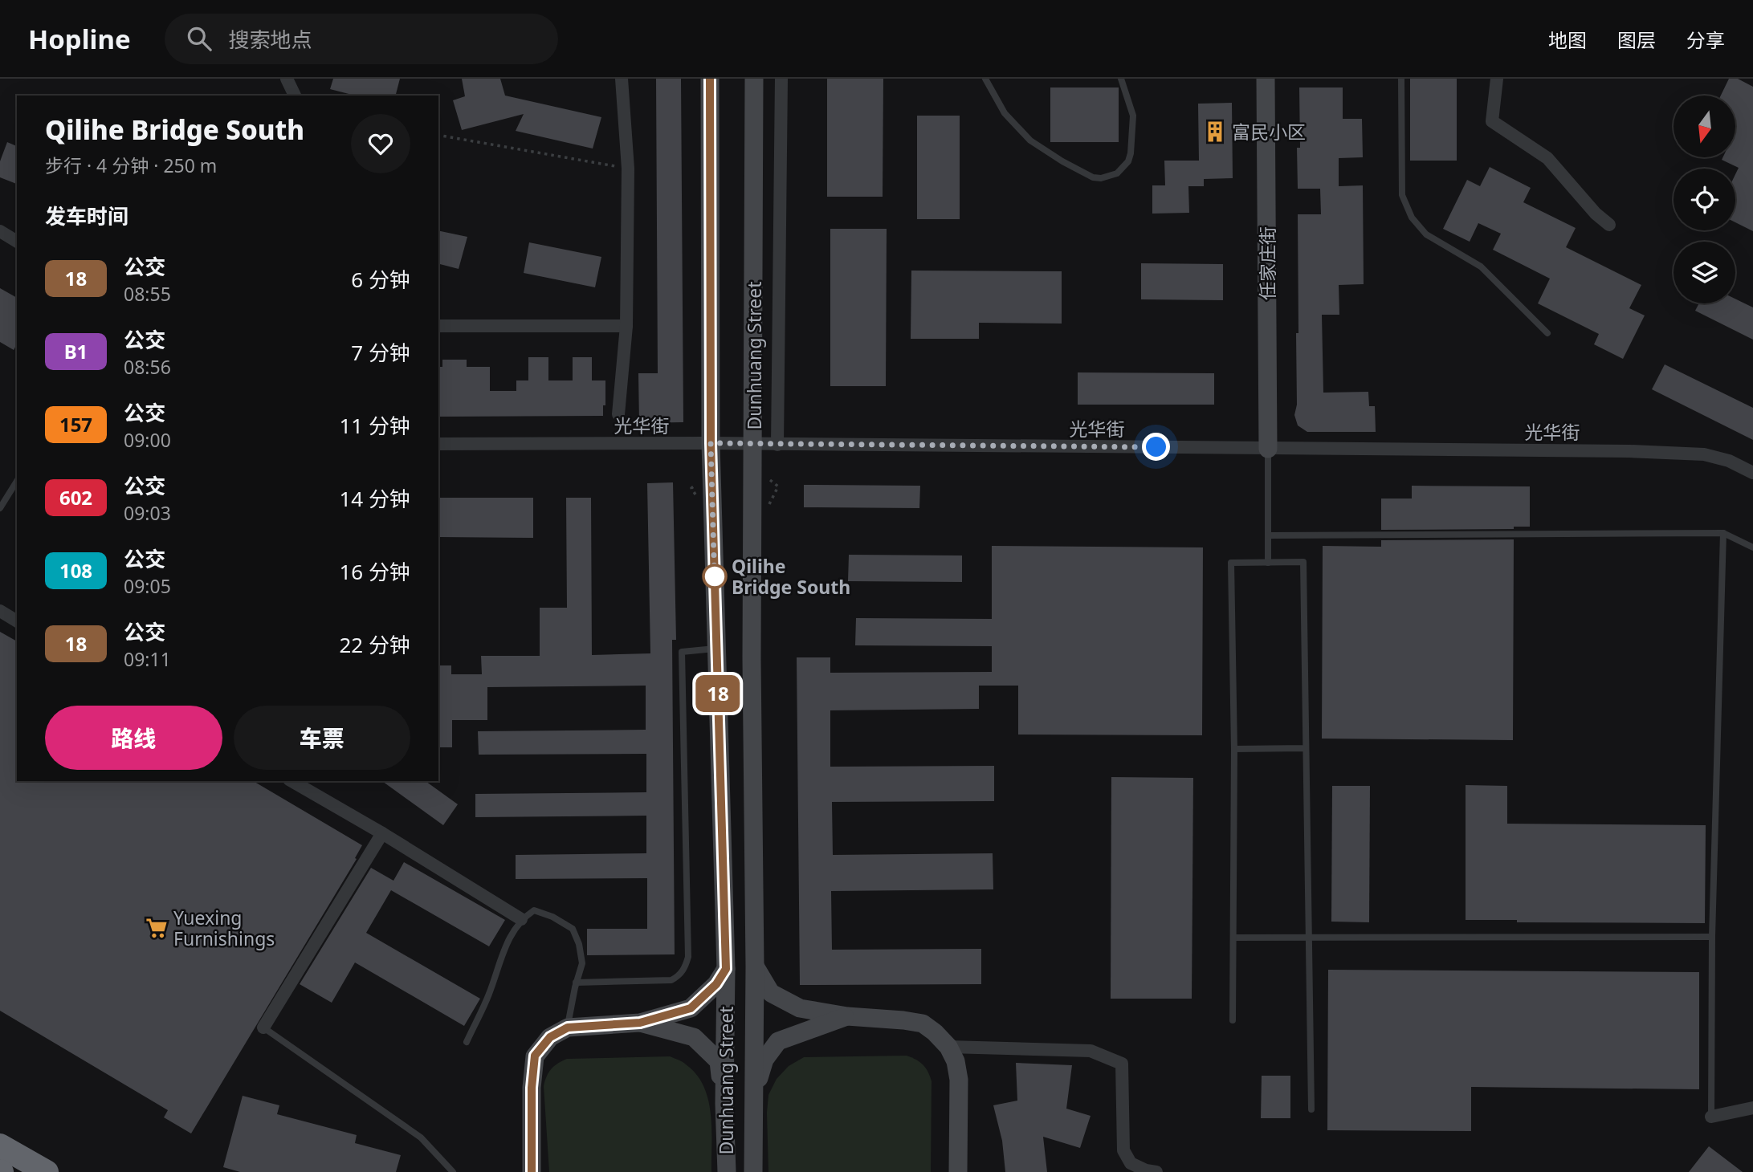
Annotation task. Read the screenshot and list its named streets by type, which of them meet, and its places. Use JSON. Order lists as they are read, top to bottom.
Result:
{
  "streets": {
    "main road": ["任家庄街", "Dunhuang Street"],
    "street": ["光华街"]
  },
  "crossings": [
    ["任家庄街", "光华街"],
    ["Dunhuang Street", "光华街"]
  ],
  "places": {
    "building": ["富民小区"],
    "other": ["Qilihe Bridge South"],
    "supermarket": ["Yuexing Furnishings"]
  },
  "lines": ["bus line 18"],
  "north": "bottom",
  "page": {
    "header": "Hopline",
    "search": "搜索地点",
    "nav": ["地图", "图层", "分享"],
    "on_map": "18",
    "heading": [
      ["Qilihe Bridge South", "步行 · 4 分钟 · 250 m"],
      "发车时间"
    ],
    "list": [
      {
        "mark": "18",
        "name": "公交",
        "note": "08:55",
        "value": "6 分钟"
      },
      {
        "mark": "B1",
        "name": "公交",
        "note": "08:56",
        "value": "7 分钟"
      },
      {
        "mark": "157",
        "name": "公交",
        "note": "09:00",
        "value": "11 分钟"
      },
      {
        "mark": "602",
        "name": "公交",
        "note": "09:03",
        "value": "14 分钟"
      },
      {
        "mark": "108",
        "name": "公交",
        "note": "09:05",
        "value": "16 分钟"
      },
      {
        "mark": "18",
        "name": "公交",
        "note": "09:11",
        "value": "22 分钟"
      }
    ],
    "buttons": ["路线", "车票"]
  }
}
